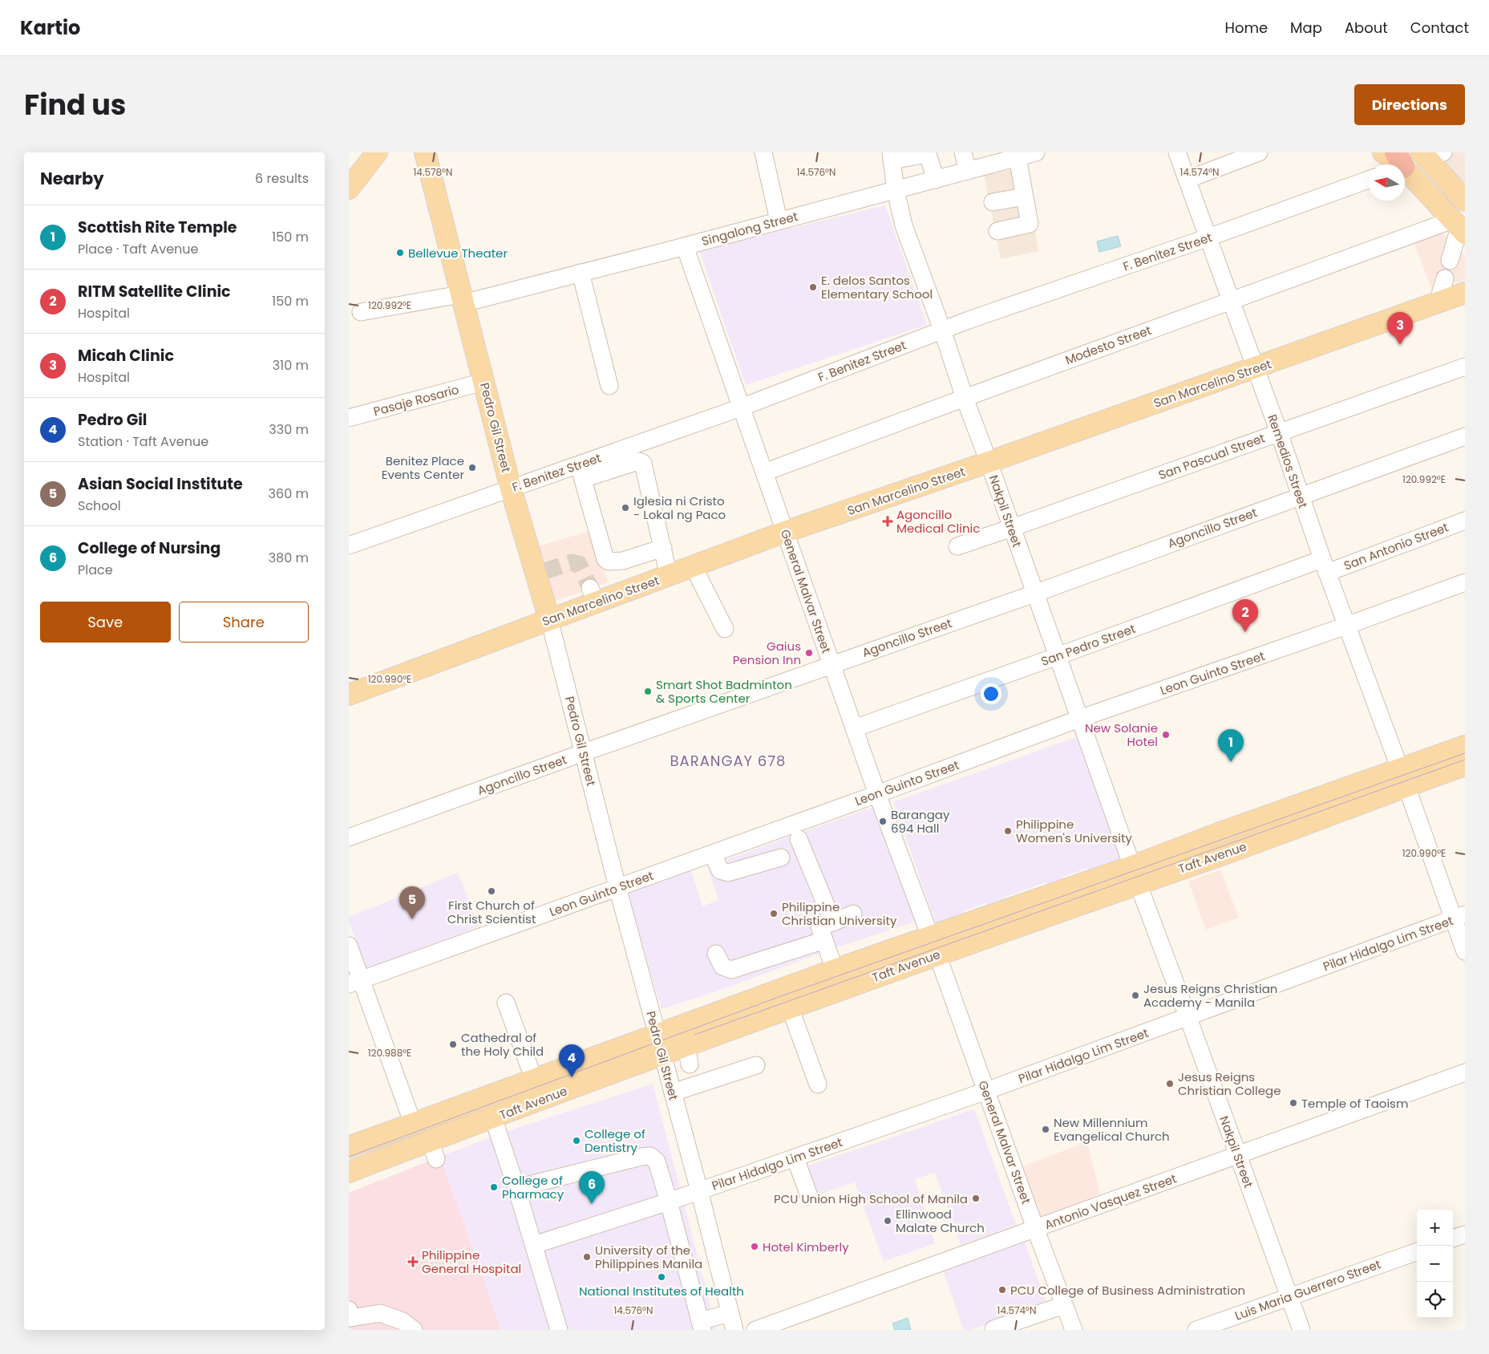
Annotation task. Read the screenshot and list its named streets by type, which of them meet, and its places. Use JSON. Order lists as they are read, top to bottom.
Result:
{
  "streets": {
    "main road": ["San Marcelino Street", "Pedro Gil Street", "Taft Avenue"],
    "street": [
      "Singalong Street",
      "F. Benitez Street",
      "Modesto Street",
      "Pasaje Rosario",
      "San Pascual Street",
      "Remedios Street",
      "Nakpil Street",
      "Agoncillo Street",
      "San Antonio Street",
      "General Malvar Street",
      "San Pedro Street",
      "Leon Guinto Street",
      "Pilar Hidalgo Lim Street",
      "Antonio Vasquez Street",
      "Luis Maria Guerrero Street"
    ]
  },
  "crossings": [
    ["Singalong Street", "Pedro Gil Street"],
    ["Singalong Street", "Nakpil Street"],
    ["Singalong Street", "General Malvar Street"],
    ["F. Benitez Street", "Pedro Gil Street"],
    ["F. Benitez Street", "Remedios Street"],
    ["F. Benitez Street", "Nakpil Street"],
    ["F. Benitez Street", "General Malvar Street"],
    ["Modesto Street", "Remedios Street"],
    ["Modesto Street", "Nakpil Street"],
    ["Modesto Street", "General Malvar Street"],
    ["San Marcelino Street", "Pedro Gil Street"],
    ["San Marcelino Street", "Remedios Street"],
    ["San Marcelino Street", "Nakpil Street"],
    ["San Marcelino Street", "General Malvar Street"],
    ["Pasaje Rosario", "Pedro Gil Street"],
    ["Pedro Gil Street", "Agoncillo Street"],
    ["Pedro Gil Street", "Leon Guinto Street"],
    ["Pedro Gil Street", "Taft Avenue"],
    ["Pedro Gil Street", "Pilar Hidalgo Lim Street"],
    ["San Pascual Street", "Remedios Street"],
    ["San Pascual Street", "Nakpil Street"],
    ["Remedios Street", "Agoncillo Street"],
    ["Remedios Street", "San Antonio Street"],
    ["Remedios Street", "San Pedro Street"],
    ["Remedios Street", "Leon Guinto Street"],
    ["Remedios Street", "Taft Avenue"],
    ["Remedios Street", "Pilar Hidalgo Lim Street"],
    ["Nakpil Street", "Agoncillo Street"],
    ["Nakpil Street", "San Pedro Street"],
    ["Nakpil Street", "Leon Guinto Street"],
    ["Nakpil Street", "Taft Avenue"],
    ["Nakpil Street", "Pilar Hidalgo Lim Street"],
    ["Nakpil Street", "Antonio Vasquez Street"],
    ["Nakpil Street", "Luis Maria Guerrero Street"],
    ["Agoncillo Street", "General Malvar Street"],
    ["San Antonio Street", "San Pedro Street"],
    ["General Malvar Street", "San Pedro Street"],
    ["General Malvar Street", "Leon Guinto Street"],
    ["General Malvar Street", "Taft Avenue"],
    ["General Malvar Street", "Pilar Hidalgo Lim Street"],
    ["General Malvar Street", "Antonio Vasquez Street"]
  ],
  "districts": ["BARANGAY 678"],
  "places": {
    "other": [
      "Bellevue Theater",
      "E. delos Santos Elementary School",
      "Benitez Place Events Center",
      "Iglesia ni Cristo - Lokal ng Paco",
      "Gaius Pension Inn",
      "Smart Shot Badminton & Sports Center",
      "New Solanie Hotel",
      "Barangay 694 Hall",
      "Philippine Women's University",
      "First Church of Christ Scientist",
      "Philippine Christian University",
      "Jesus Reigns Christian Academy - Manila",
      "Cathedral of the Holy Child",
      "Jesus Reigns Christian College",
      "Temple of Taoism",
      "New Millennium Evangelical Church",
      "College of Dentistry",
      "College of Pharmacy",
      "PCU Union High School of Manila",
      "Ellinwood Malate Church",
      "Hotel Kimberly",
      "University of the Philippines Manila",
      "National Institutes of Health",
      "PCU College of Business Administration"
    ],
    "health": ["Agoncillo Medical Clinic", "Philippine General Hospital"]
  },
  "north": "left",
  "page": {
    "header": "Kartio",
    "nav": [
      "Home",
      "Map",
      "About",
      "Contact"
    ],
    "title": "Find us",
    "buttons": [
      "Directions",
      ["Save", "Share"]
    ],
    "heading": ["Nearby", "6 results"],
    "list": [
      {
        "mark": "1",
        "name": "Scottish Rite Temple",
        "note": "Place · Taft Avenue",
        "value": "150 m"
      },
      {
        "mark": "2",
        "name": "RITM Satellite Clinic",
        "note": "Hospital",
        "value": "150 m"
      },
      {
        "mark": "3",
        "name": "Micah Clinic",
        "note": "Hospital",
        "value": "310 m"
      },
      {
        "mark": "4",
        "name": "Pedro Gil",
        "note": "Station · Taft Avenue",
        "value": "330 m"
      },
      {
        "mark": "5",
        "name": "Asian Social Institute",
        "note": "School",
        "value": "360 m"
      },
      {
        "mark": "6",
        "name": "College of Nursing",
        "note": "Place",
        "value": "380 m"
      }
    ],
    "pins": [
      "3",
      "2",
      "1",
      "5",
      "4",
      "6"
    ],
    "map_buttons": ["+", "−"]
  },
  "coordinates": [
    "14.578°N",
    "14.576°N",
    "14.574°N",
    "120.992°E",
    "120.990°E",
    "120.988°E"
  ]
}
